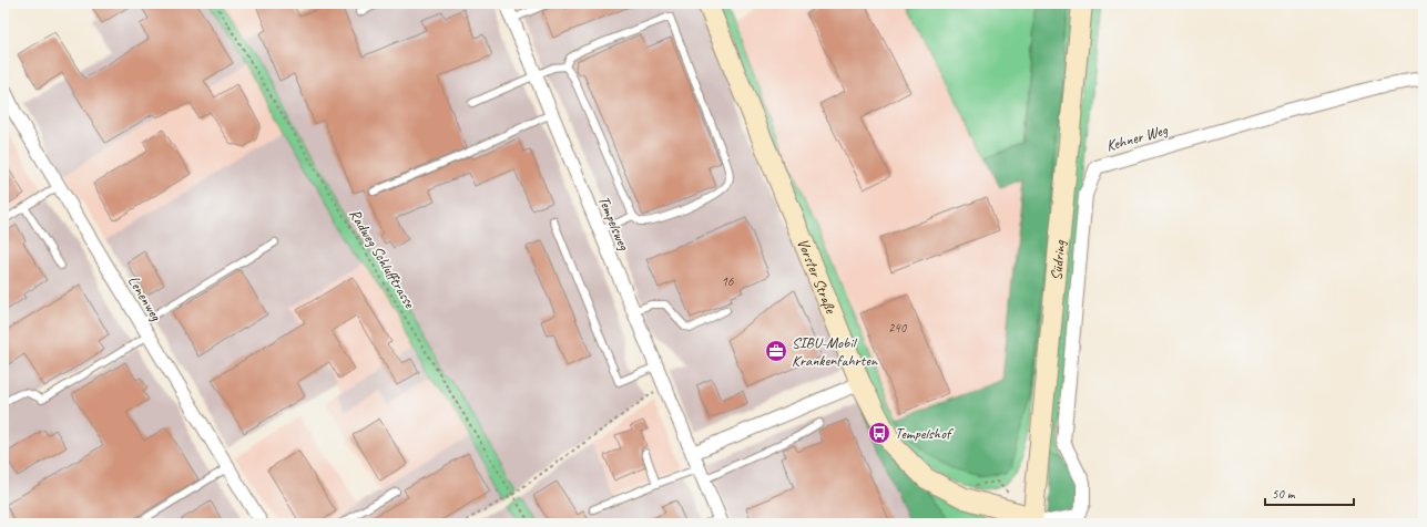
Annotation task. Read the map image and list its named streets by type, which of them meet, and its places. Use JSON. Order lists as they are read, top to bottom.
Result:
{
  "streets": {
    "street": [
      "Kehner Weg",
      "Tempelsweg",
      "Südring",
      "Vorster Straße",
      "Lenenweg"
    ],
    "path": ["Radweg Schlufftrasse"]
  },
  "crossings": [
    ["Kehner Weg", "Südring"],
    ["Kehner Weg", "Vorster Straße"],
    ["Südring", "Vorster Straße"]
  ],
  "places": {
    "office": ["SIBU-Mobil Krankenfahrten"],
    "bus stop": ["Tempelshof"]
  },
  "house_numbers": ["16", "240"],
  "scale_bar": "50 m"
}
